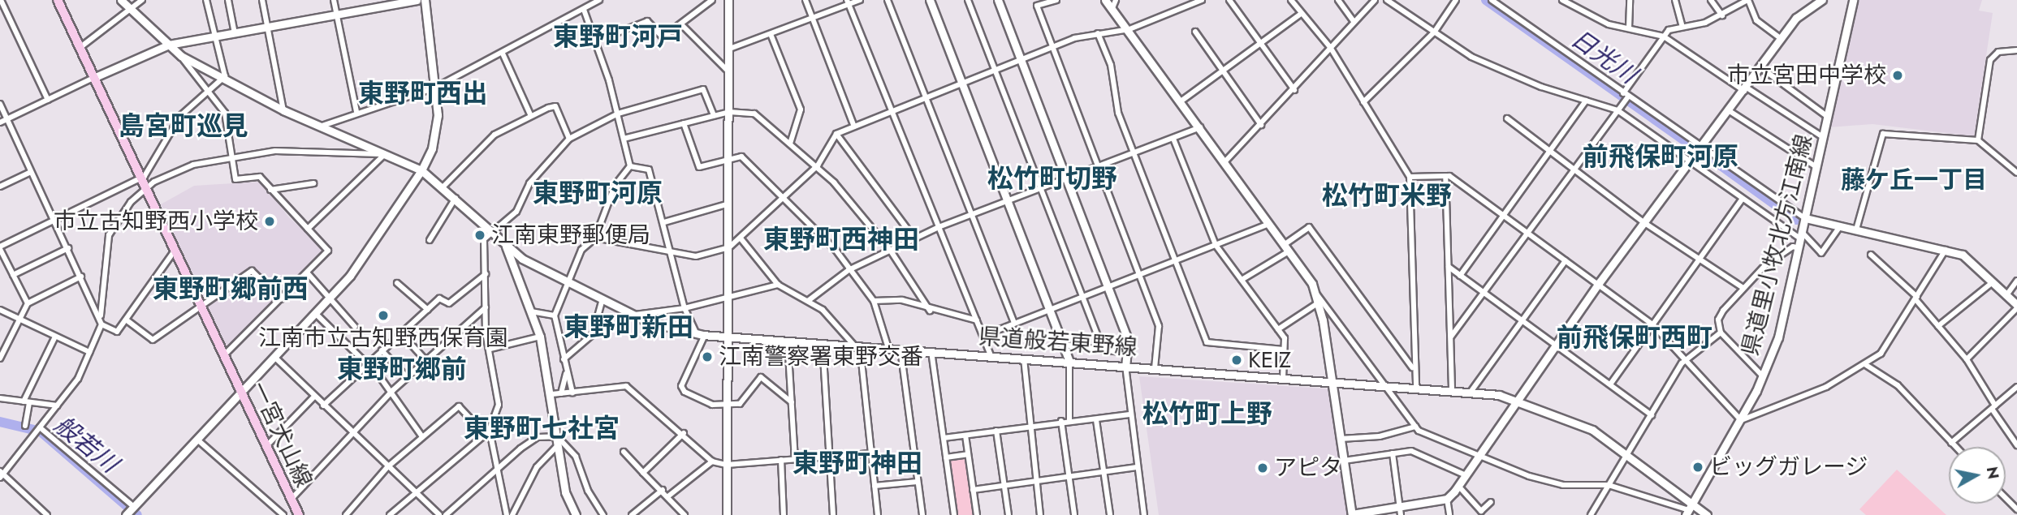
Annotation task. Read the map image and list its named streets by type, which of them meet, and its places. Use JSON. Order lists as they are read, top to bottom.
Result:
{
  "streets": {
    "main road": ["一宮犬山線"],
    "street": ["県道里小牧北方江南線", "県道般若東野線"]
  },
  "crossings": [
    ["県道里小牧北方江南線", "県道般若東野線"]
  ],
  "districts": [
    "東野町河戸",
    "東野町西出",
    "島宮町巡見",
    "前飛保町河原",
    "松竹町切野",
    "藤ケ丘一丁目",
    "東野町河原",
    "松竹町米野",
    "東野町西神田",
    "東野町郷前西",
    "東野町新田",
    "前飛保町西町",
    "東野町郷前",
    "松竹町上野",
    "東野町七社宮",
    "東野町神田"
  ],
  "water": ["日光川", "般若川"],
  "places": [
    "市立宮田中学校",
    "市立古知野西小学校",
    "江南東野郵便局",
    "江南市立古知野西保育園",
    "江南警察署東野交番",
    "KEIZ",
    "ビッグガレージ",
    "アピタ"
  ],
  "north": "right"
}
